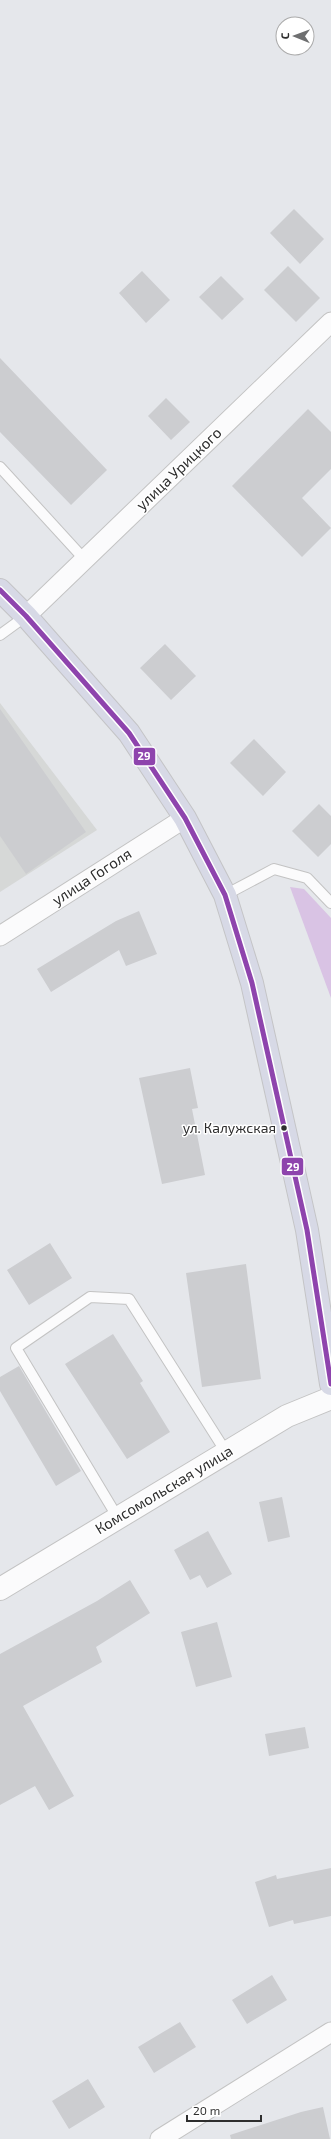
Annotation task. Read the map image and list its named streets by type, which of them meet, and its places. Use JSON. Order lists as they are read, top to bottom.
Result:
{
  "streets": {
    "street": ["улица Урицкого", "улица Гоголя", "Комсомольская улица"]
  },
  "places": ["ул. Калужская"],
  "lines": ["transit line 29"],
  "scale_bar": "20 m",
  "north": "left"
}
